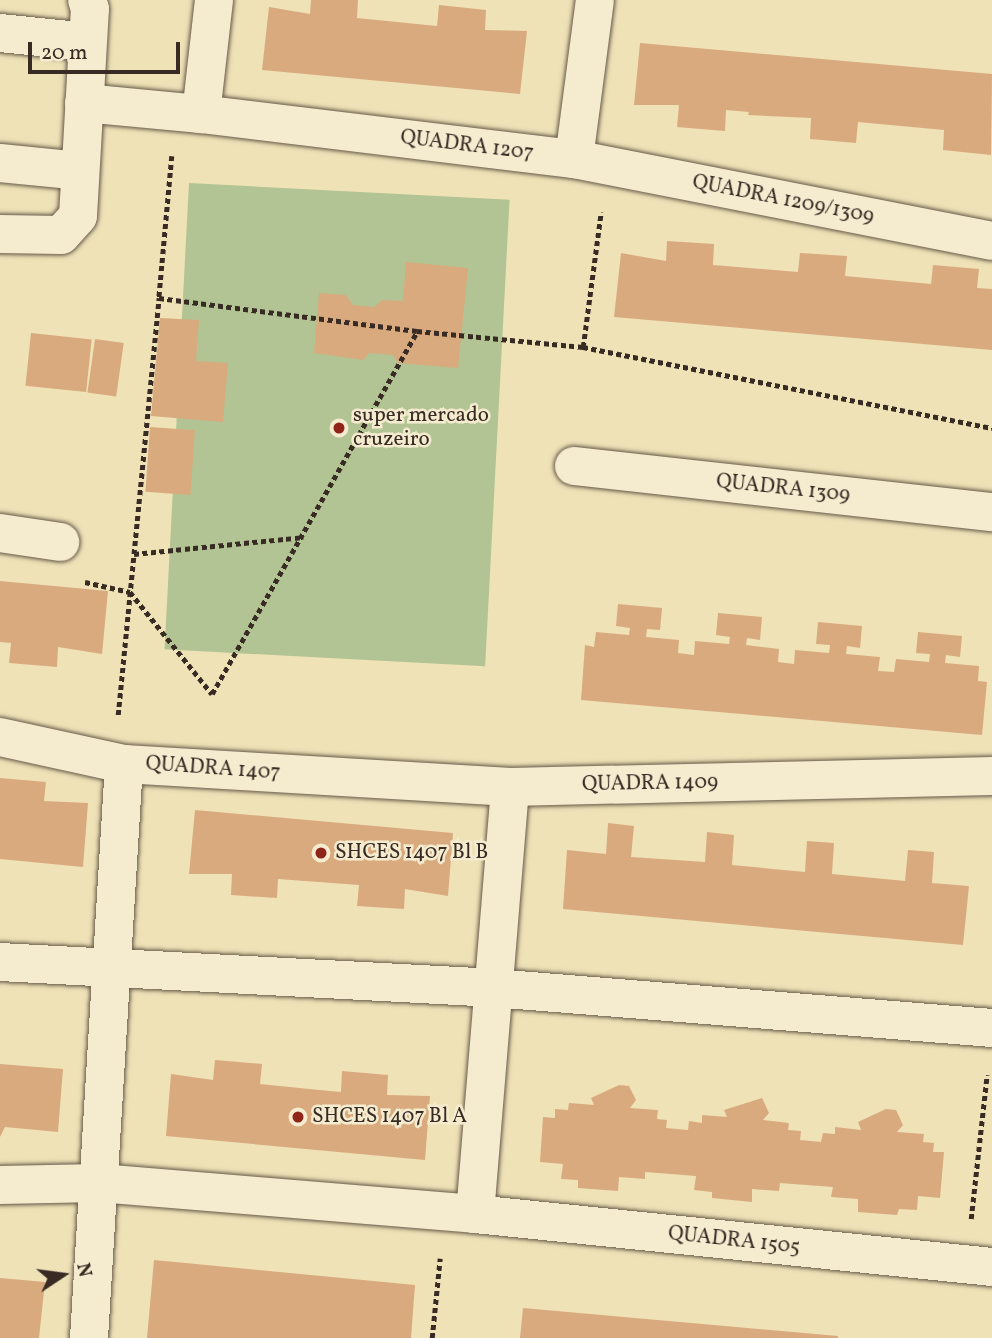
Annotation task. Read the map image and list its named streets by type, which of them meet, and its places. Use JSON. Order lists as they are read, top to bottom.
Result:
{
  "streets": {
    "street": [
      "QUADRA 1207",
      "QUADRA 1209/1309",
      "QUADRA 1309",
      "QUADRA 1407",
      "QUADRA 1409",
      "QUADRA 1505"
    ]
  },
  "crossings": [
    ["QUADRA 1207", "QUADRA 1209/1309"],
    ["QUADRA 1407", "QUADRA 1409"]
  ],
  "places": ["super mercado cruzeiro", "SHCES 1407 Bl B", "SHCES 1407 Bl A"],
  "scale_bar": "20 m",
  "north": "right"
}
